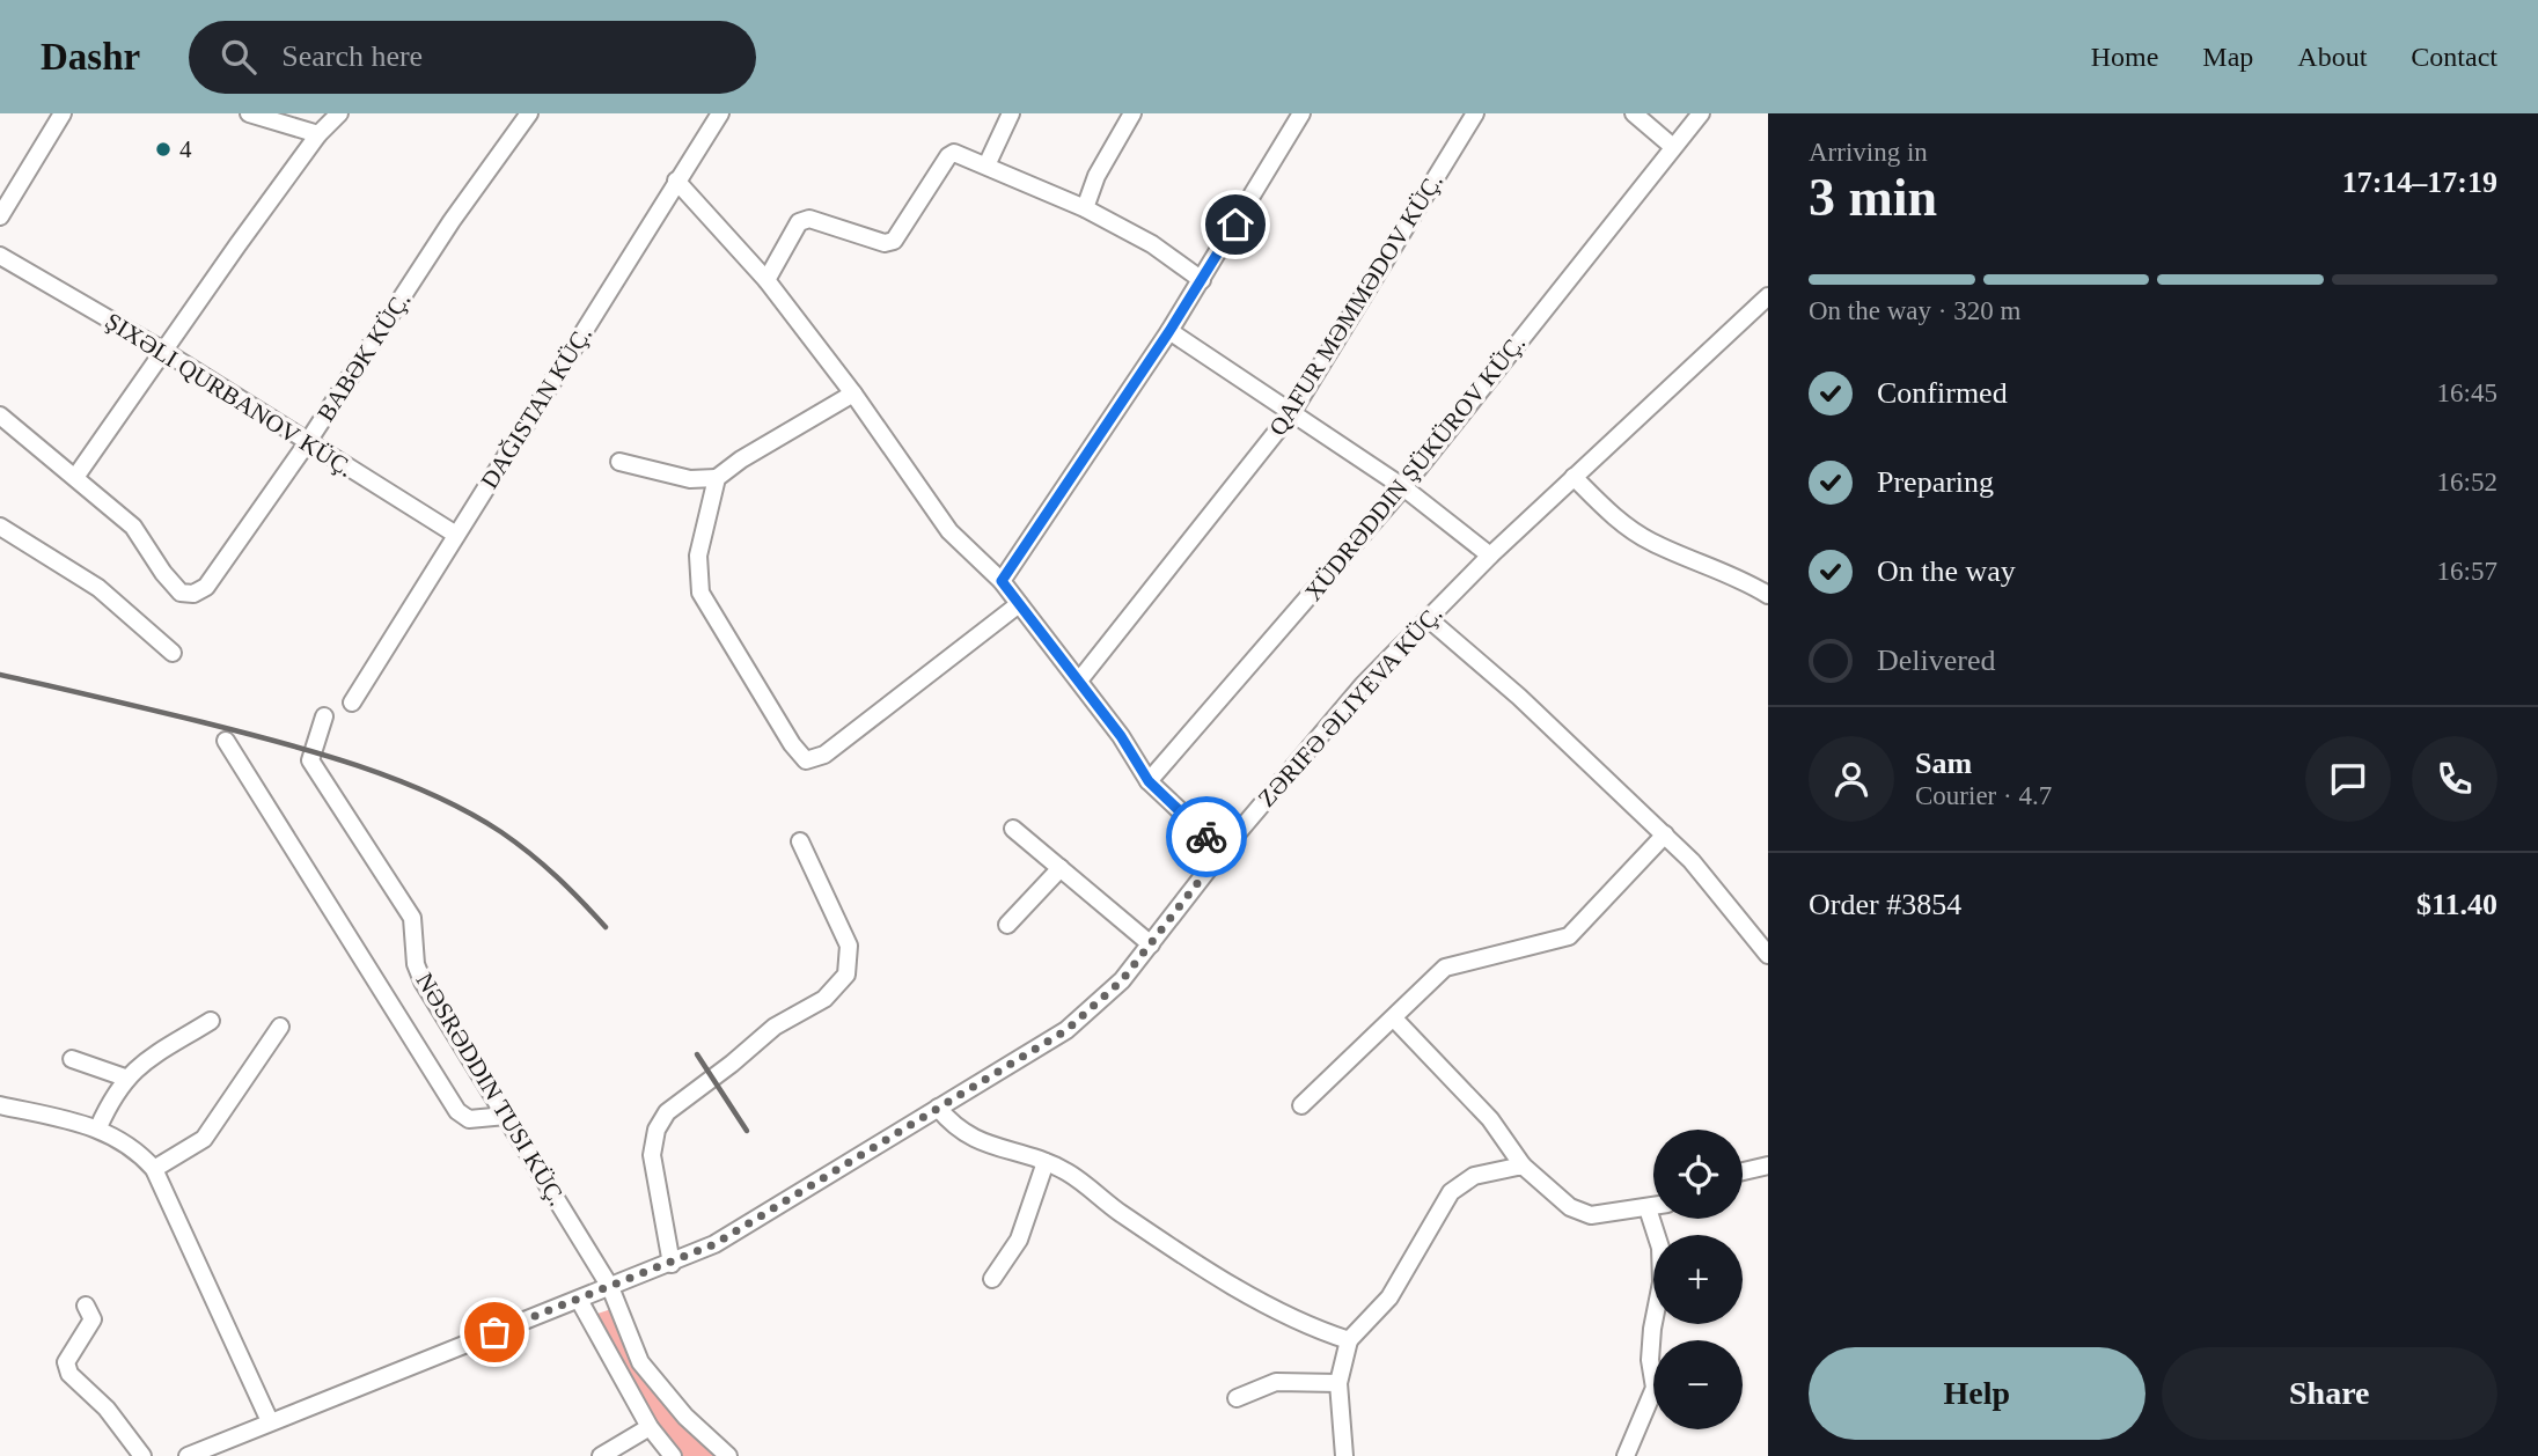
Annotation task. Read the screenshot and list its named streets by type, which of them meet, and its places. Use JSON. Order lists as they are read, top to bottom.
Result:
{
  "streets": {
    "street": [
      "QAFUR MƏMMƏDOV KÜÇ.",
      "BABƏK KÜÇ.",
      "XÜDRƏDDIN ŞÜKÜROV KÜÇ.",
      "ZƏRIFƏ ƏLIYEVA KÜÇ.",
      "NƏSRƏDDIN TUSI KÜÇ."
    ]
  },
  "crossings": [
    ["ZƏRIFƏ ƏLIYEVA KÜÇ.", "NƏSRƏDDIN TUSI KÜÇ."]
  ],
  "places": ["4"],
  "page": {
    "header": "Dashr",
    "search": "Search here",
    "nav": [
      "Home",
      "Map",
      "About",
      "Contact"
    ],
    "heading": ["3 min", "Arriving in", "17:14–17:19"],
    "panel": [
      "Sam",
      "Courier · 4.7",
      "Order #3854",
      "$11.40"
    ],
    "bar": "On the way · 320 m",
    "list": [
      ["Confirmed", "16:45"],
      ["Preparing", "16:52"],
      ["On the way", "16:57"],
      "Delivered"
    ],
    "map_buttons": ["+", "−"],
    "buttons": ["Help", "Share"]
  }
}
